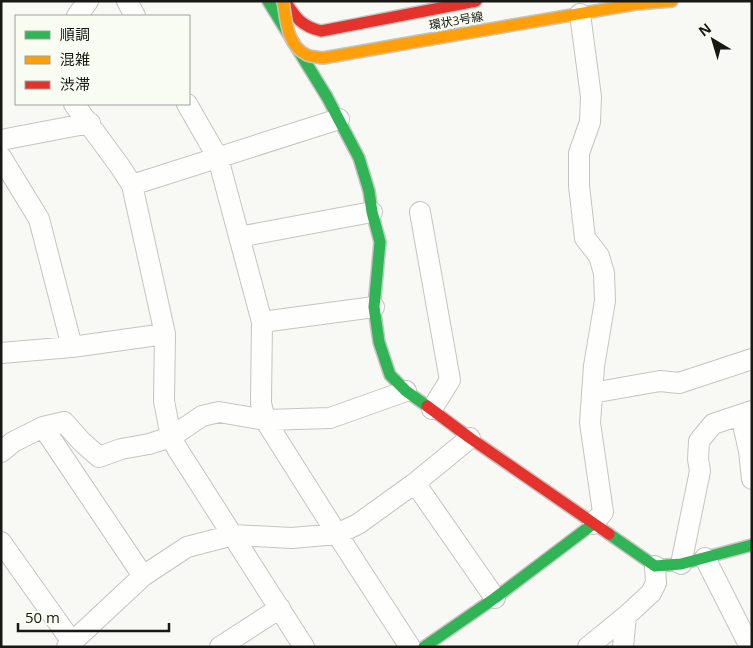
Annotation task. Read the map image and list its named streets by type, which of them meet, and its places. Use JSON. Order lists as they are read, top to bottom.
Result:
{
  "streets": {
    "street": ["環状3号線"]
  },
  "legend": ["順調", "混雑", "渋滞"],
  "scale_bar": "50 m",
  "north": "top left"
}
